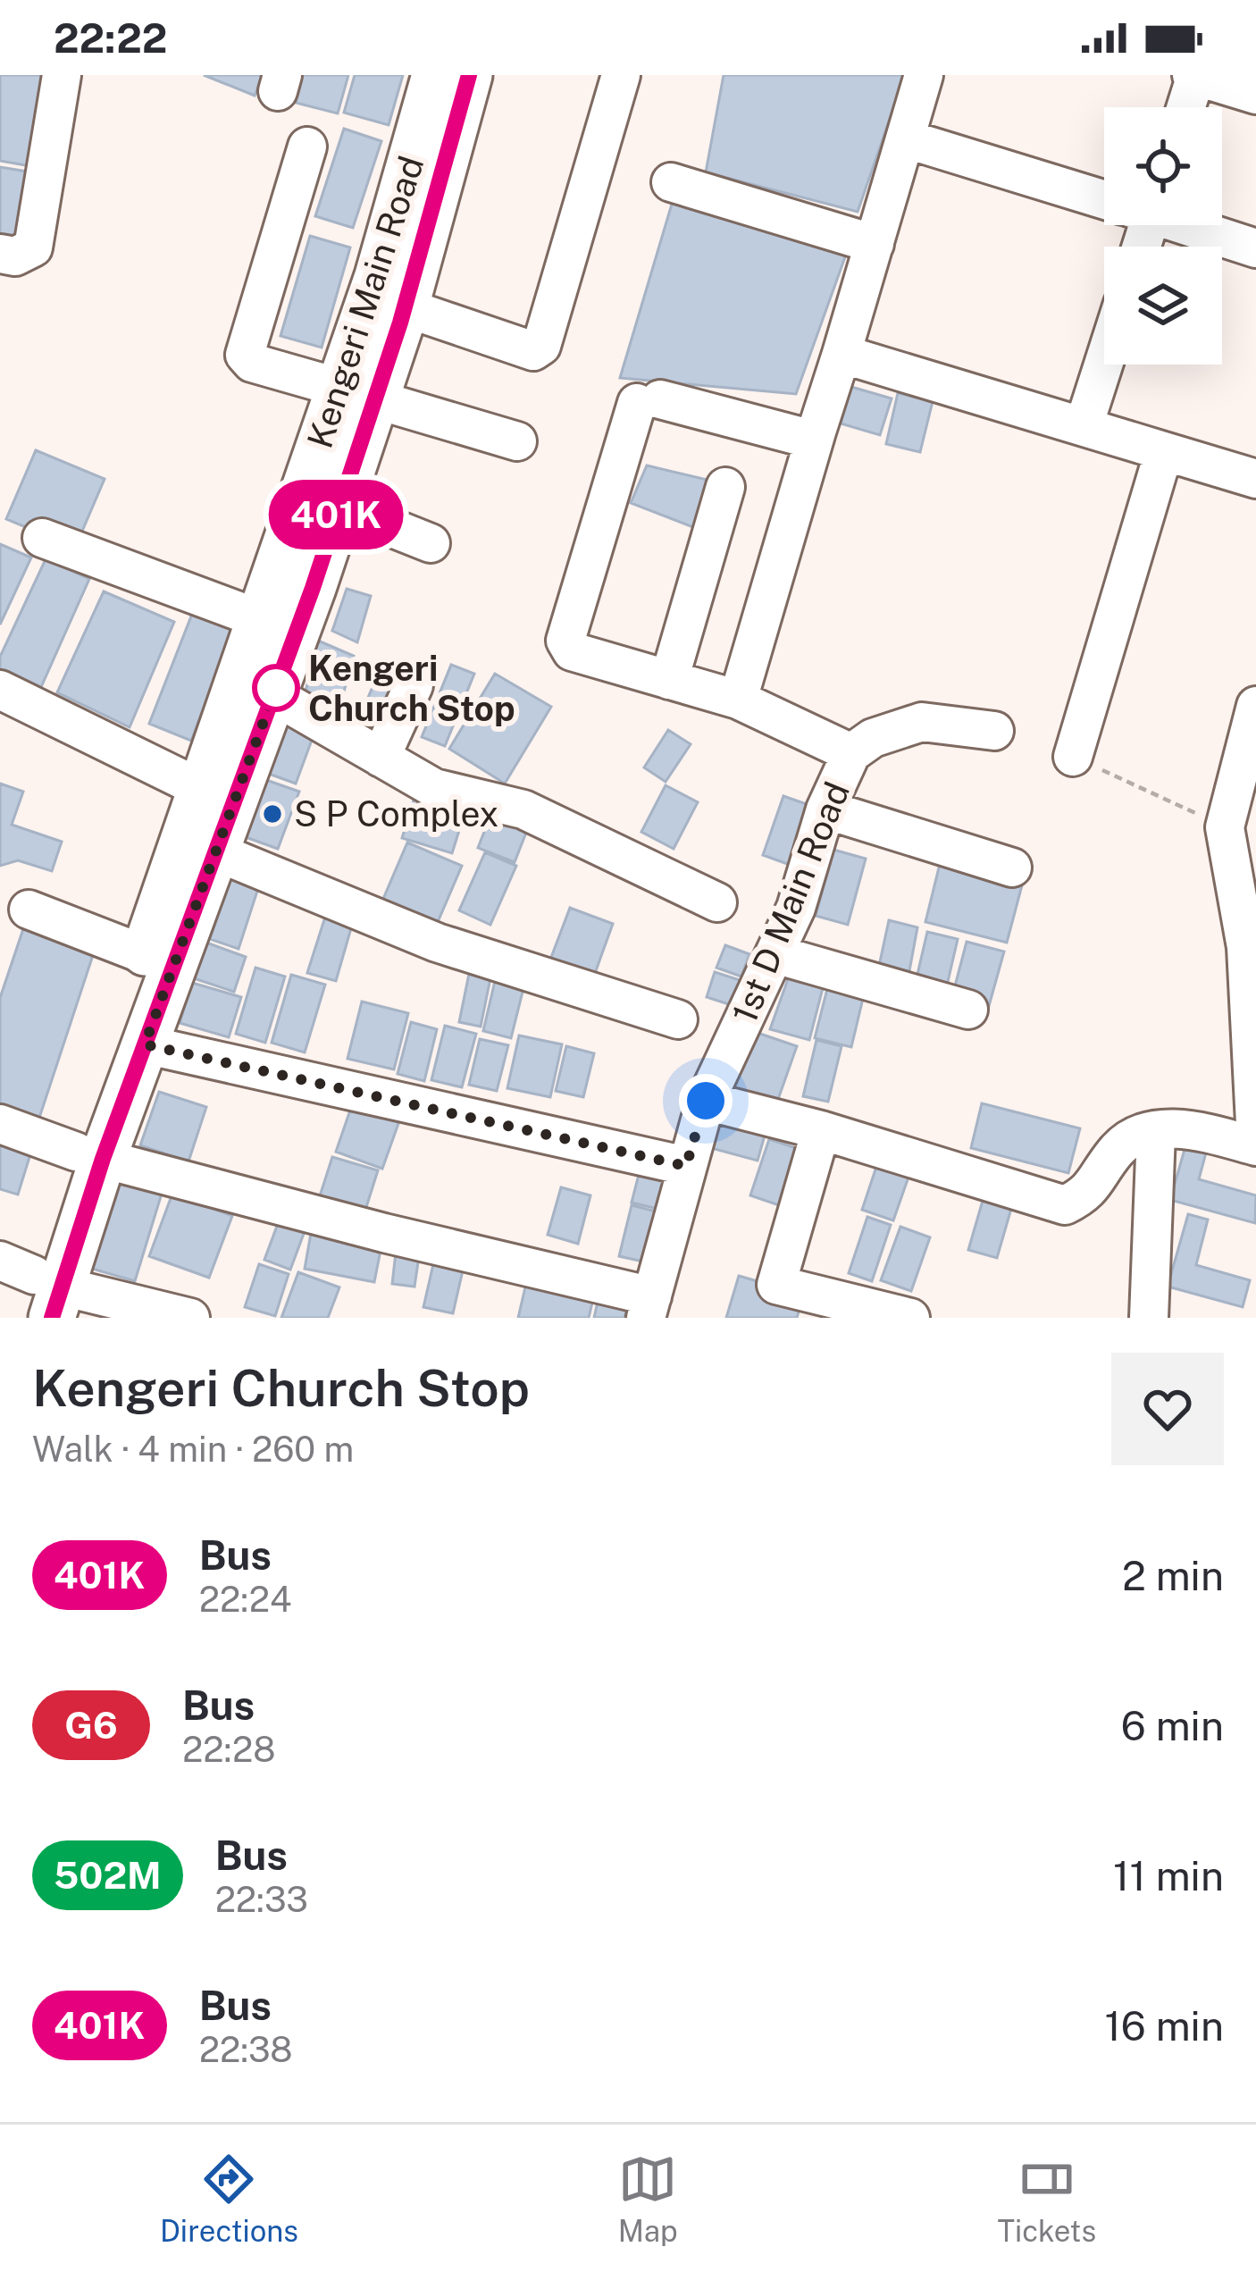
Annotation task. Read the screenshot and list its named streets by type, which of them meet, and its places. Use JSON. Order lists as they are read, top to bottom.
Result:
{
  "streets": {
    "main road": ["Kengeri Main Road"],
    "street": ["1st D Main Road"]
  },
  "places": ["Kengeri Church Stop", "S P Complex"],
  "lines": ["bus line 401K"],
  "page": {
    "status": "22:22",
    "on_map": "401K",
    "heading": ["Kengeri Church Stop", "Walk · 4 min · 260 m"],
    "list": [
      {
        "mark": "401K",
        "name": "Bus",
        "note": "22:24",
        "value": "2 min"
      },
      {
        "mark": "G6",
        "name": "Bus",
        "note": "22:28",
        "value": "6 min"
      },
      {
        "mark": "502M",
        "name": "Bus",
        "note": "22:33",
        "value": "11 min"
      },
      {
        "mark": "401K",
        "name": "Bus",
        "note": "22:38",
        "value": "16 min"
      }
    ],
    "tabs": ["Directions", "Map", "Tickets"]
  }
}
